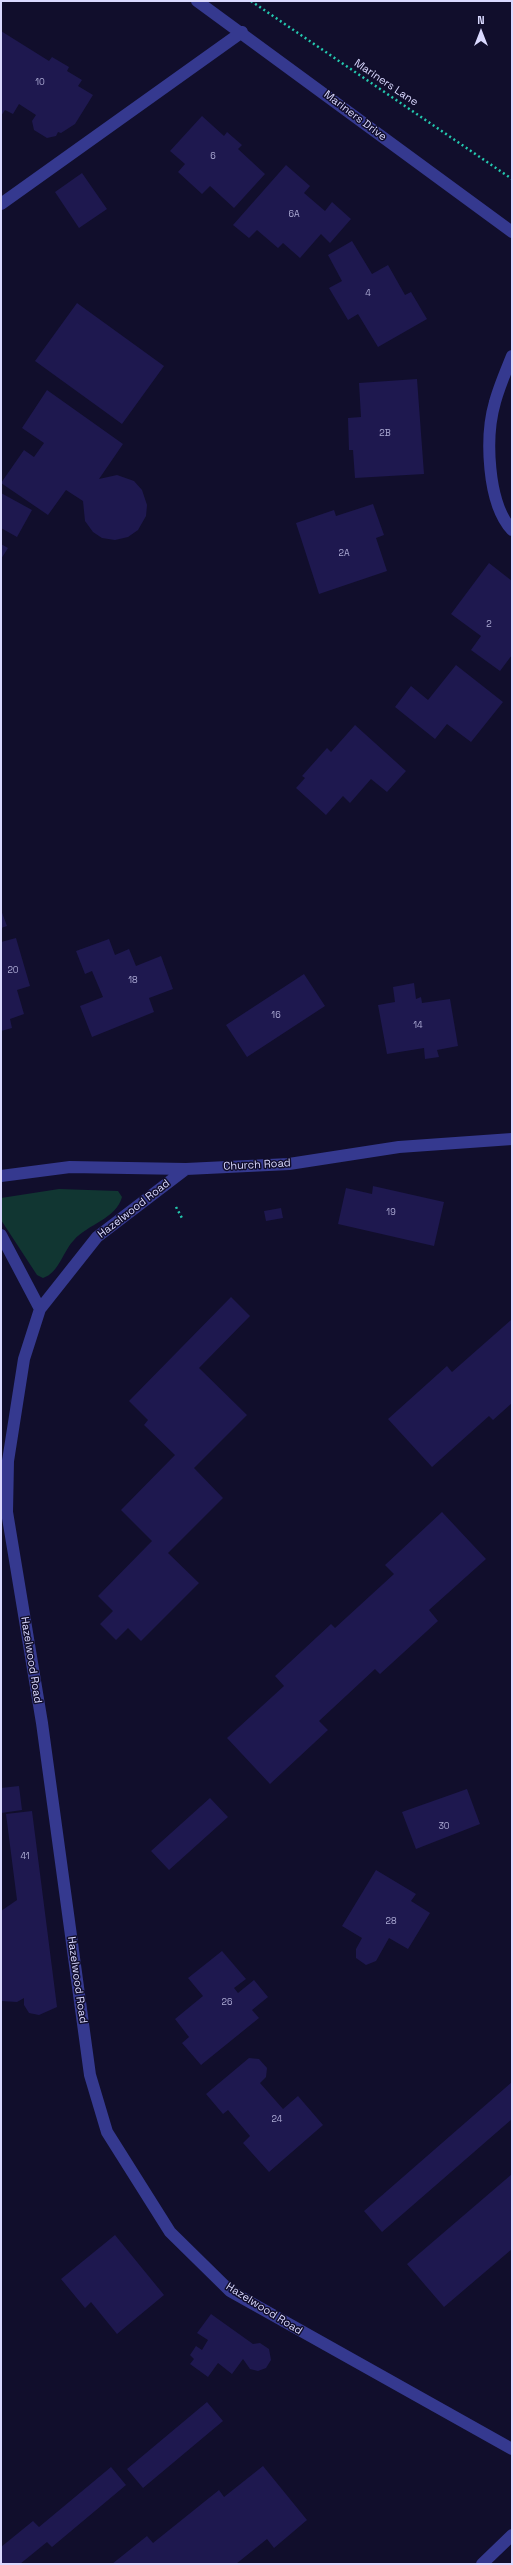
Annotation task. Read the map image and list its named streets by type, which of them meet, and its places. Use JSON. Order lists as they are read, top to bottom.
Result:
{
  "streets": {
    "street": ["Mariners Drive", "Church Road", "Hazelwood Road"],
    "path": ["Mariners Lane"]
  },
  "crossings": [
    ["Church Road", "Hazelwood Road"]
  ],
  "house_numbers": [
    "10",
    "6",
    "6A",
    "4",
    "2B",
    "2A",
    "2",
    "20",
    "18",
    "16",
    "14",
    "19",
    "30",
    "41",
    "28",
    "26",
    "24"
  ],
  "north": "top"
}
